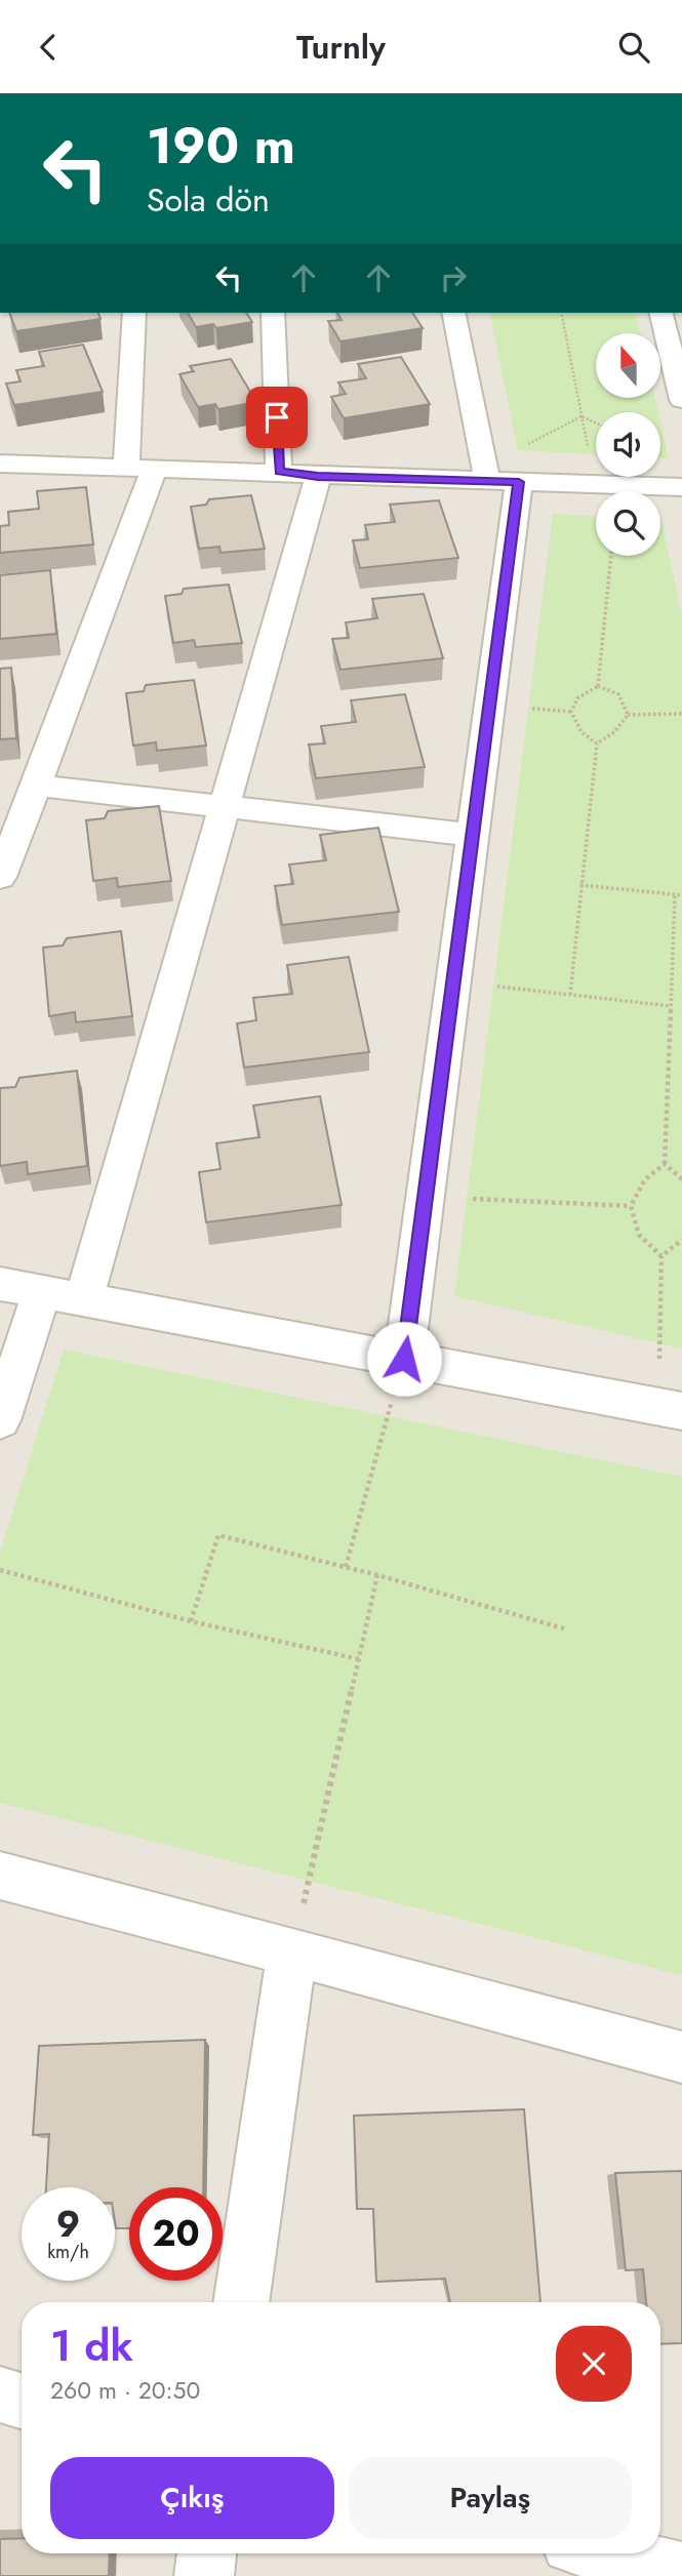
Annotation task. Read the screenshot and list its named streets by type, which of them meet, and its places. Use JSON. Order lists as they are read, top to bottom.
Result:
{
  "north": "top",
  "page": {
    "header": "Turnly",
    "turn": ["190 m", "Sola dön"],
    "speed": "9 km/h",
    "limit": "20",
    "heading": ["1 dk", "260 m · 20:50"],
    "buttons": ["Çıkış", "Paylaş"]
  }
}
